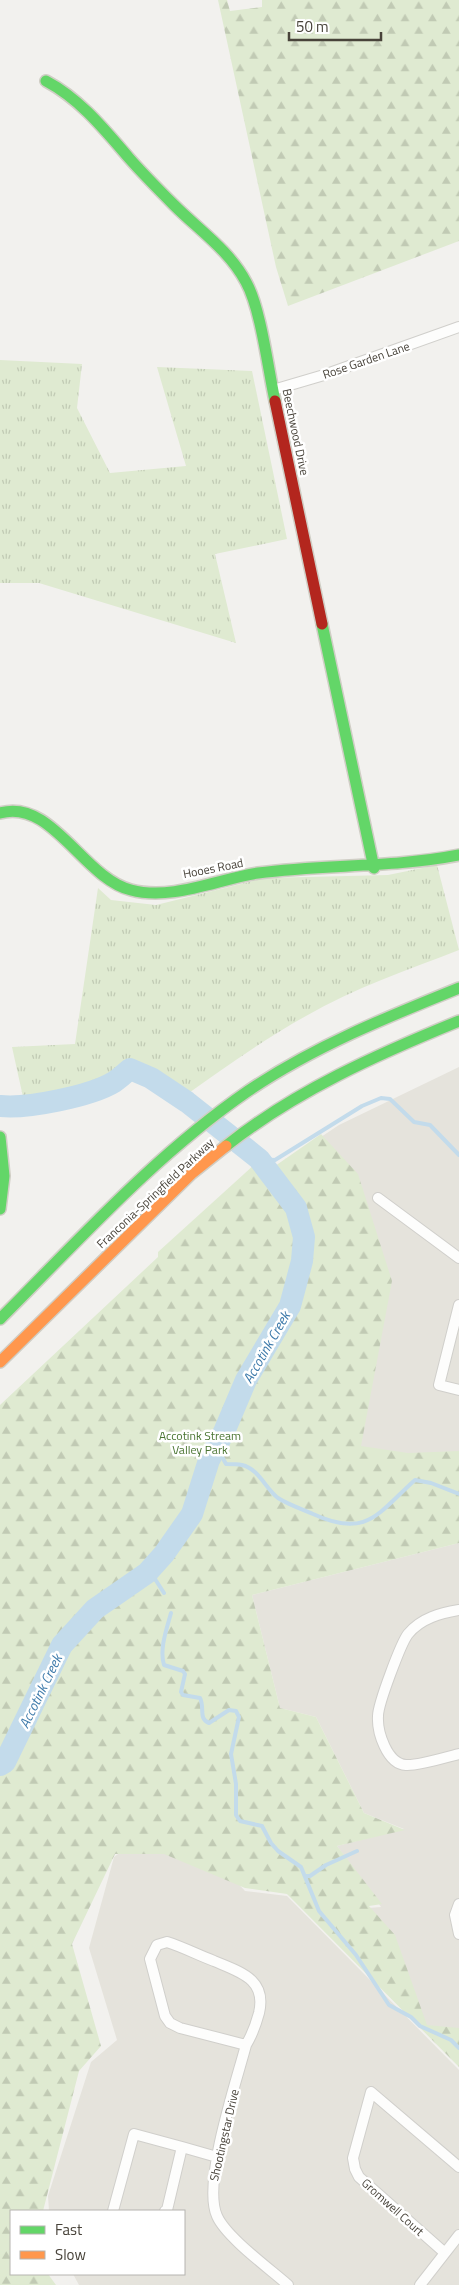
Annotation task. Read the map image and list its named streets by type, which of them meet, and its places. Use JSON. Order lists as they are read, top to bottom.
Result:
{
  "streets": {
    "street": [
      "Rose Garden Lane",
      "Beechwood Drive",
      "Hooes Road",
      "Franconia-Springfield Parkway",
      "Shootingstar Drive",
      "Gromwell Court"
    ]
  },
  "crossings": [
    ["Rose Garden Lane", "Beechwood Drive"],
    ["Beechwood Drive", "Hooes Road"]
  ],
  "water": ["Accotink Creek"],
  "parks": ["Accotink Stream Valley Park"],
  "legend": ["Fast", "Slow"],
  "scale_bar": "50 m"
}
